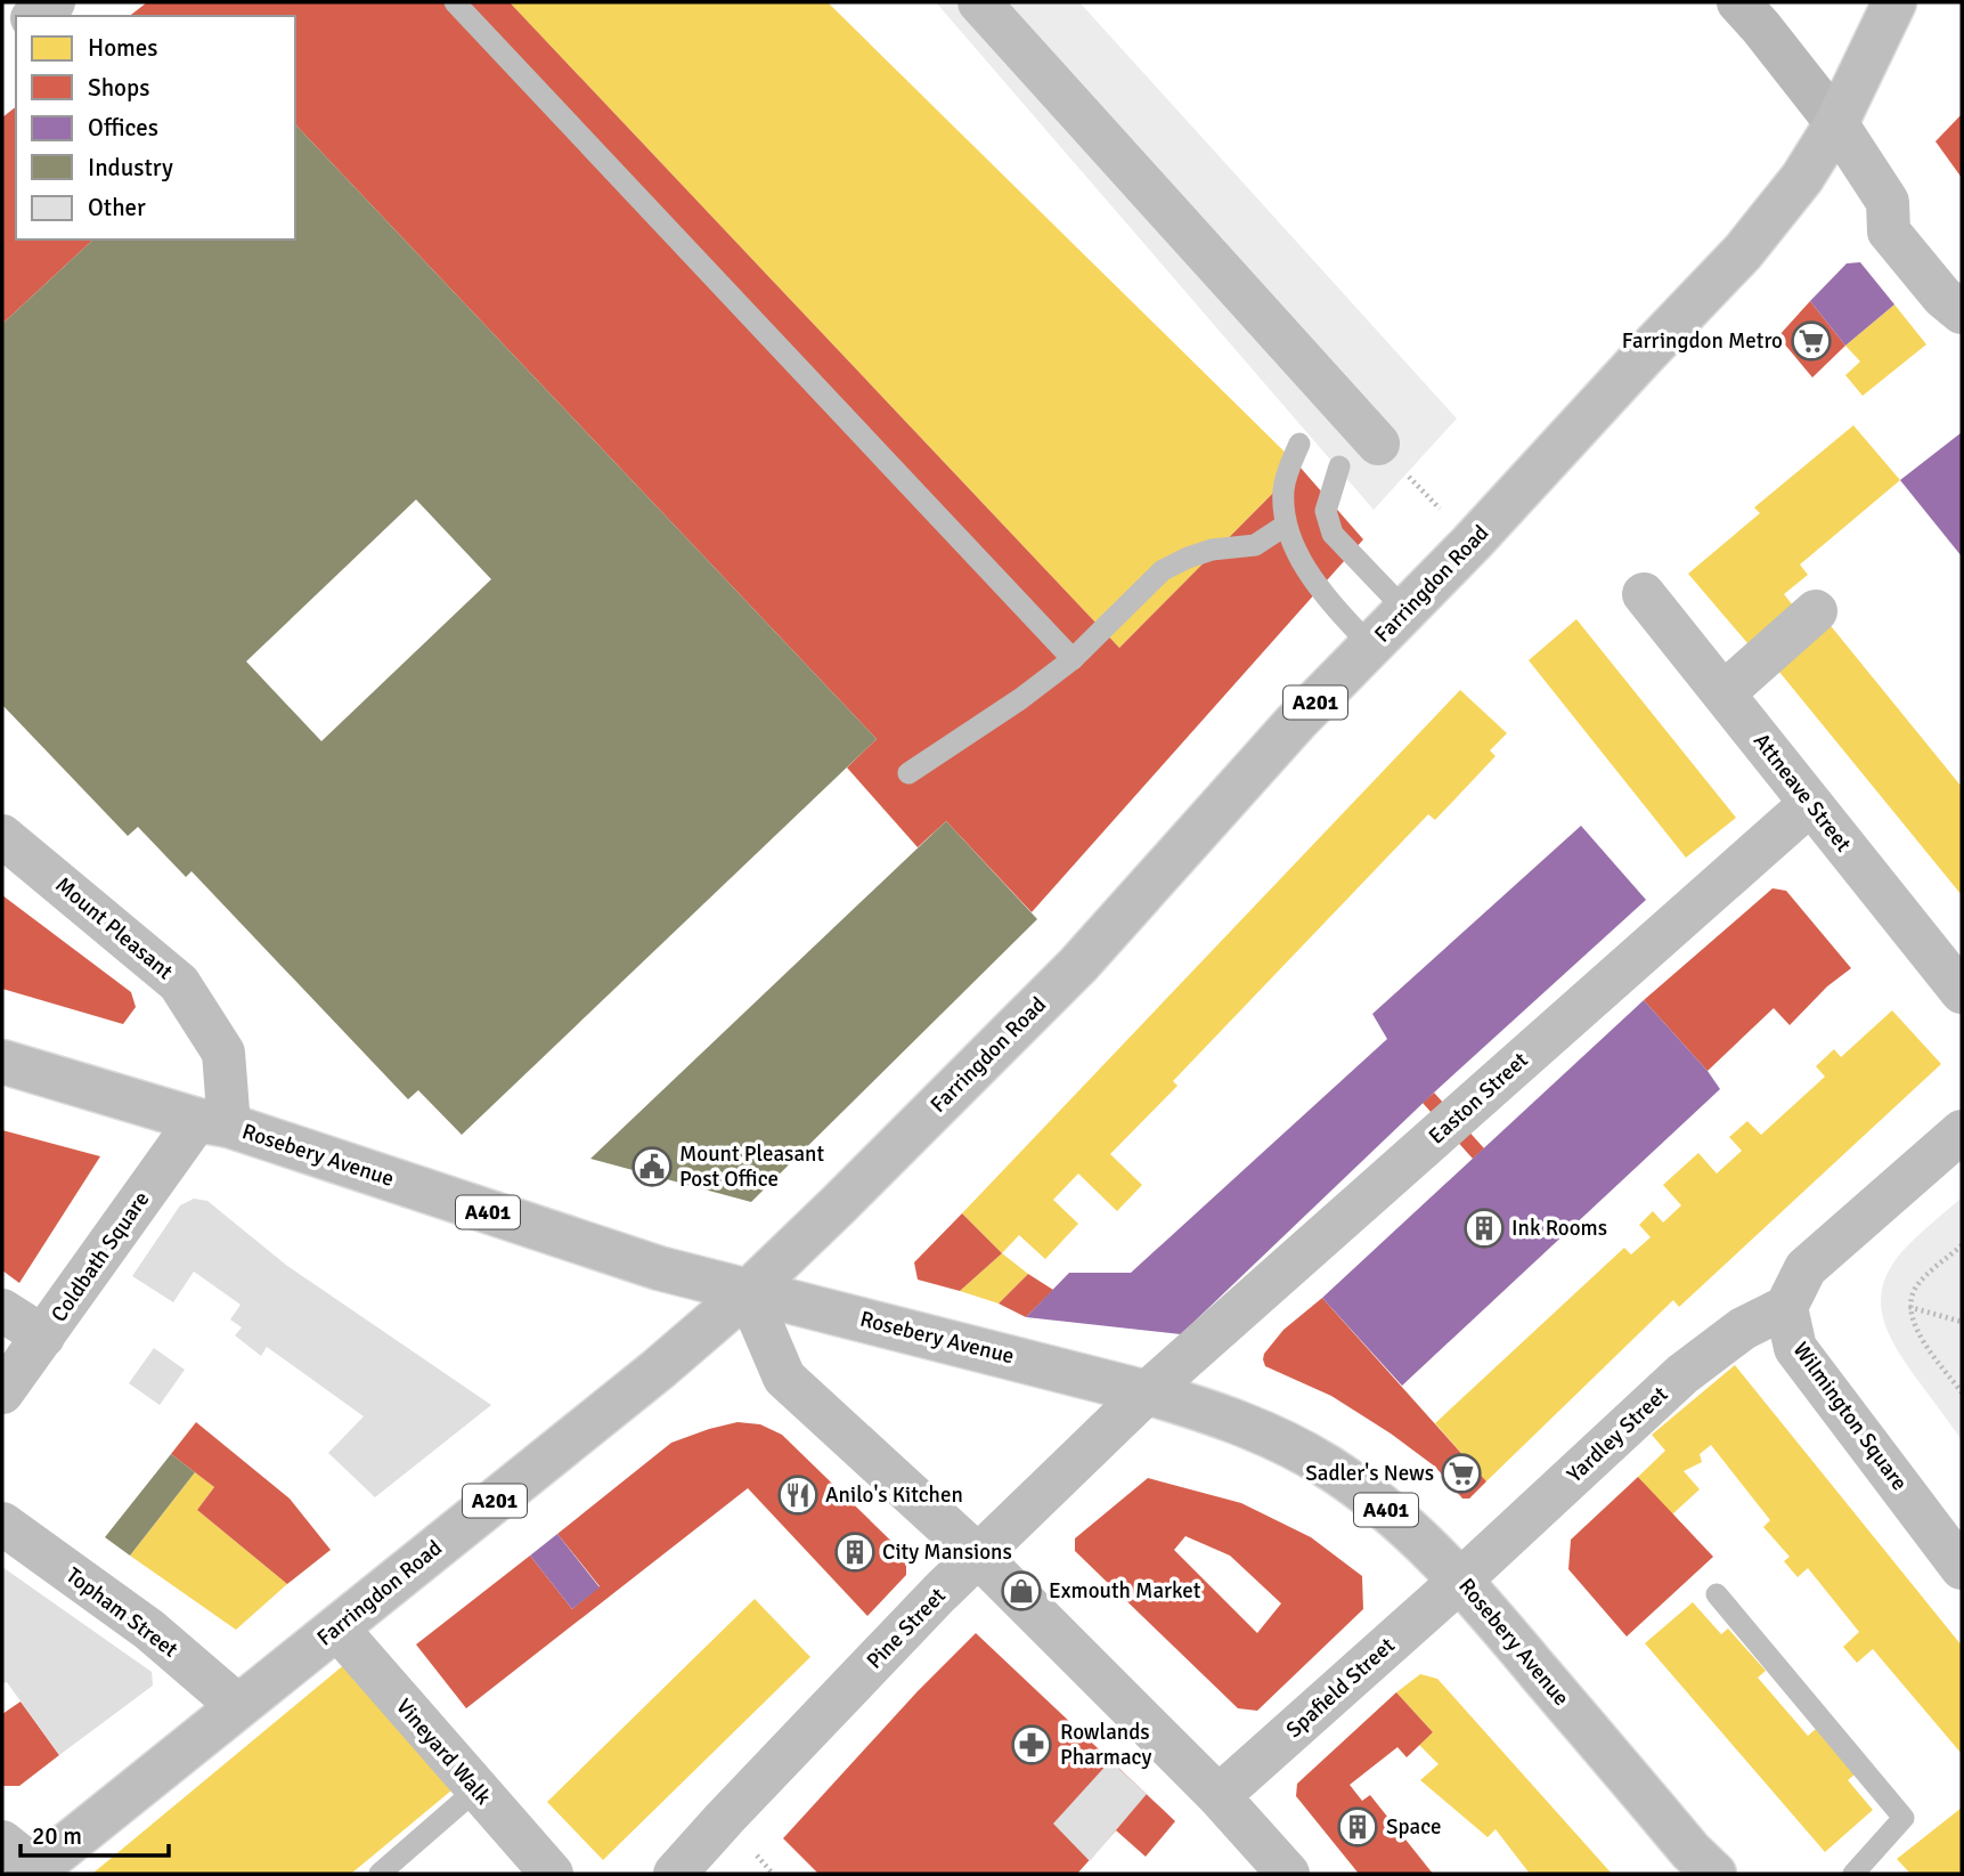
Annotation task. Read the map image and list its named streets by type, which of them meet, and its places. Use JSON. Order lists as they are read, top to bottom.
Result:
{
  "streets": {
    "street": [
      "Farringdon Road",
      "A201",
      "Attneave Street",
      "Mount Pleasant",
      "Easton Street",
      "Rosebery Avenue",
      "A401",
      "Coldbath Square",
      "Wilmington Square",
      "Yardley Street",
      "Topham Street",
      "Pine Street",
      "Spafield Street",
      "Vineyard Walk"
    ]
  },
  "crossings": [
    ["Farringdon Road", "A201"],
    ["Farringdon Road", "Rosebery Avenue"],
    ["Farringdon Road", "Topham Street"],
    ["Farringdon Road", "Vineyard Walk"],
    ["Attneave Street", "Easton Street"],
    ["Mount Pleasant", "Rosebery Avenue"],
    ["Mount Pleasant", "Coldbath Square"],
    ["Easton Street", "Rosebery Avenue"],
    ["Easton Street", "Pine Street"],
    ["Rosebery Avenue", "Coldbath Square"],
    ["Rosebery Avenue", "Yardley Street"],
    ["Rosebery Avenue", "Pine Street"],
    ["Rosebery Avenue", "Spafield Street"],
    ["Wilmington Square", "Yardley Street"],
    ["Yardley Street", "Spafield Street"]
  ],
  "places": {
    "supermarket": ["Farringdon Metro", "Sadler's News"],
    "public building": ["Mount Pleasant Post Office"],
    "building": ["Ink Rooms", "City Mansions", "Space"],
    "restaurant": ["Anilo's Kitchen"],
    "shop": ["Exmouth Market"],
    "pharmacy": ["Rowlands Pharmacy"]
  },
  "legend": [
    "Homes",
    "Shops",
    "Offices",
    "Industry",
    "Other"
  ],
  "scale_bar": "20 m"
}
